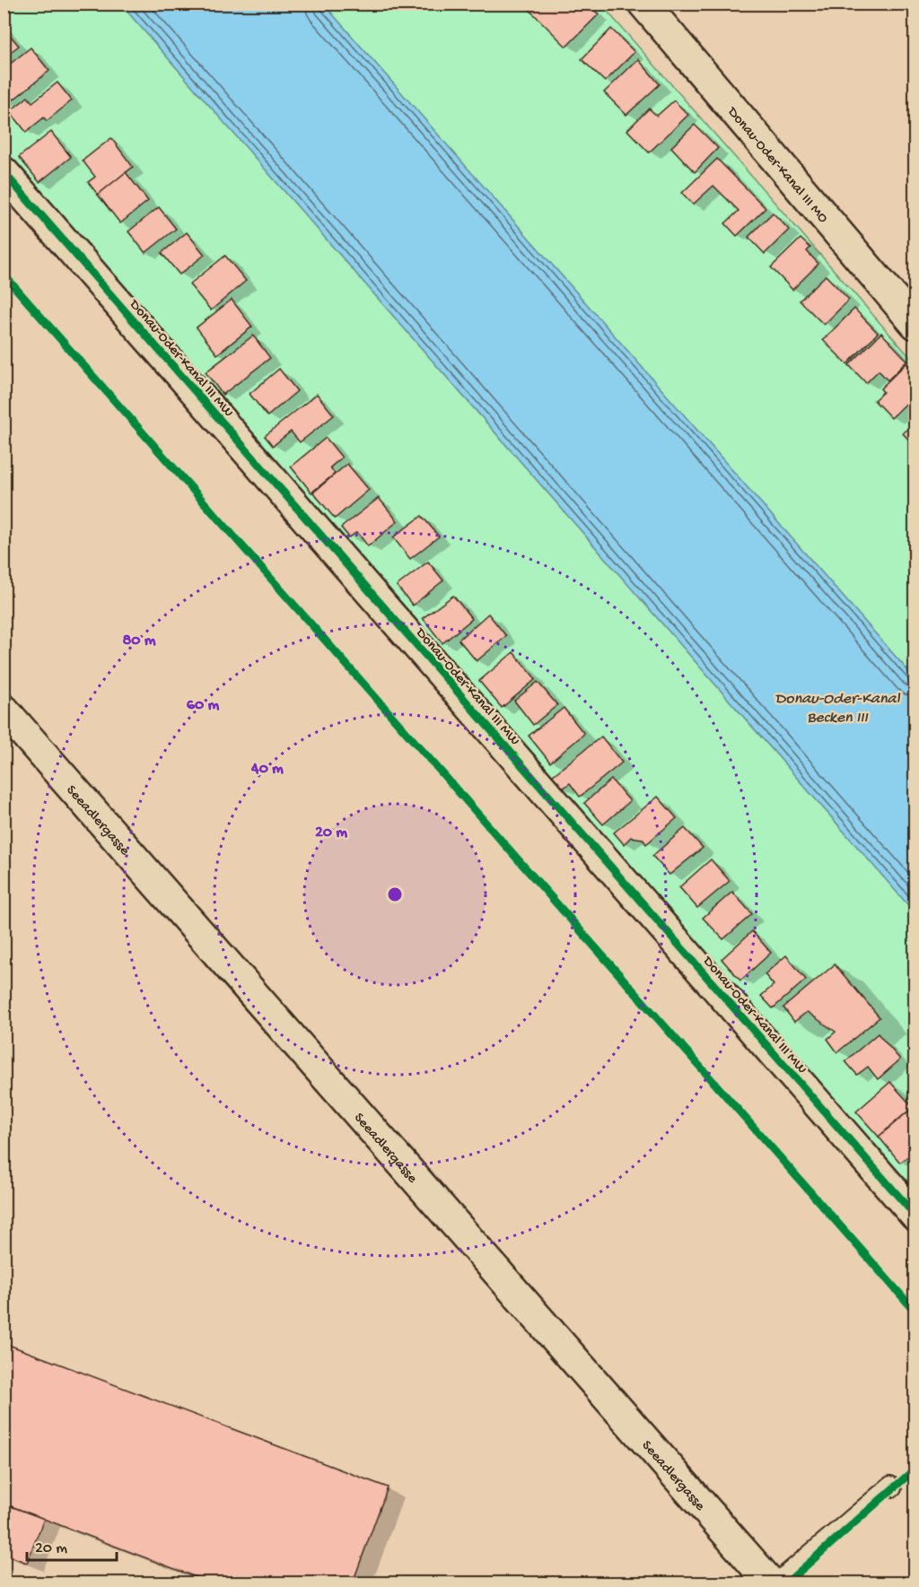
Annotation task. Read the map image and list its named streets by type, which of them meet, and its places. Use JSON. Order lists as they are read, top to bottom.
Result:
{
  "streets": {
    "street": ["Donau-Oder-Kanal III MO", "Donau-Oder-Kanal III MW", "Seeadlergasse"]
  },
  "water": ["Donau-Oder-Kanal Becken III"],
  "scale_bar": "20 m",
  "rings": [
    "80 m",
    "60 m",
    "40 m",
    "20 m"
  ]
}
